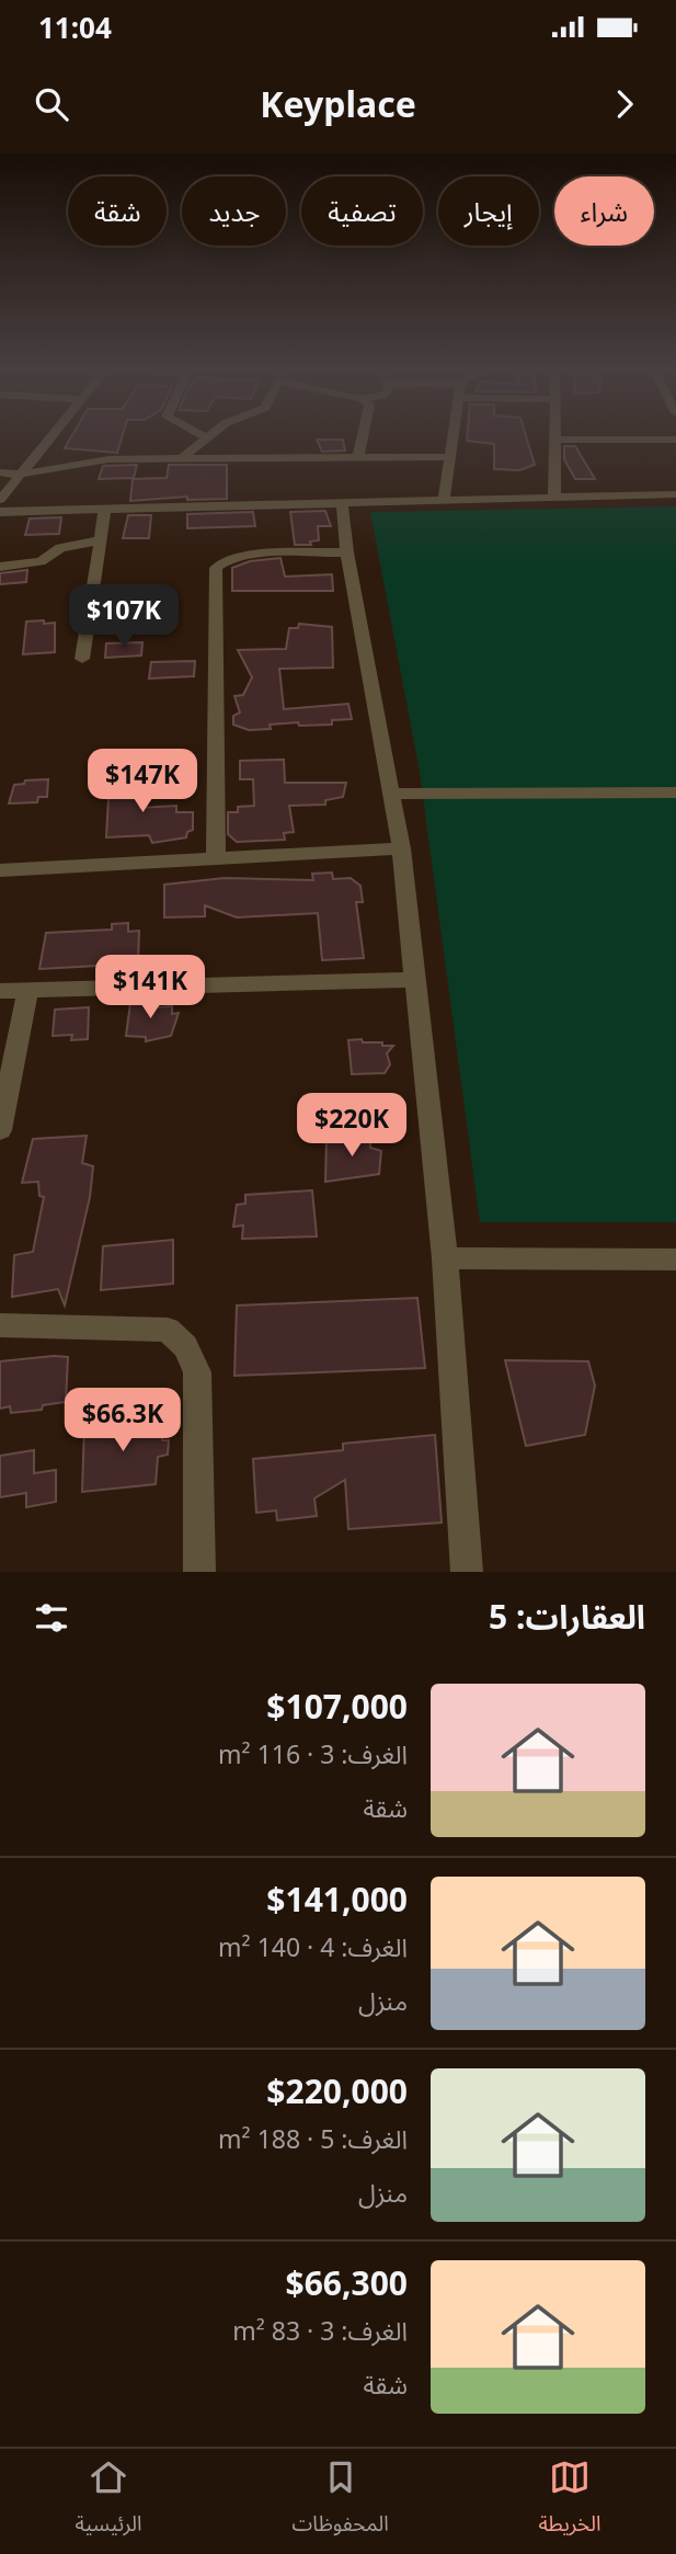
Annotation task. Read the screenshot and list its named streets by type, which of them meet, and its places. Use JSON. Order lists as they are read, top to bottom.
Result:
{
  "page": {
    "status": "11:04",
    "header": "Keyplace",
    "chip": [
      "شراء",
      "إيجار",
      "تصفية",
      "جديد",
      "شقة"
    ],
    "price": [
      "$107K",
      "$147K",
      "$141K",
      "$220K",
      "$66.3K"
    ],
    "heading": "العقارات: 5",
    "list": [
      {
        "name": "$107,000",
        "note": "الغرف: 3 · 116 m² · شقة"
      },
      {
        "name": "$141,000",
        "note": "الغرف: 4 · 140 m² · منزل"
      },
      {
        "name": "$220,000",
        "note": "الغرف: 5 · 188 m² · منزل"
      },
      {
        "name": "$66,300",
        "note": "الغرف: 3 · 83 m² · شقة"
      }
    ],
    "tabs": ["الخريطة", "المحفوظات", "الرئيسية"]
  }
}
